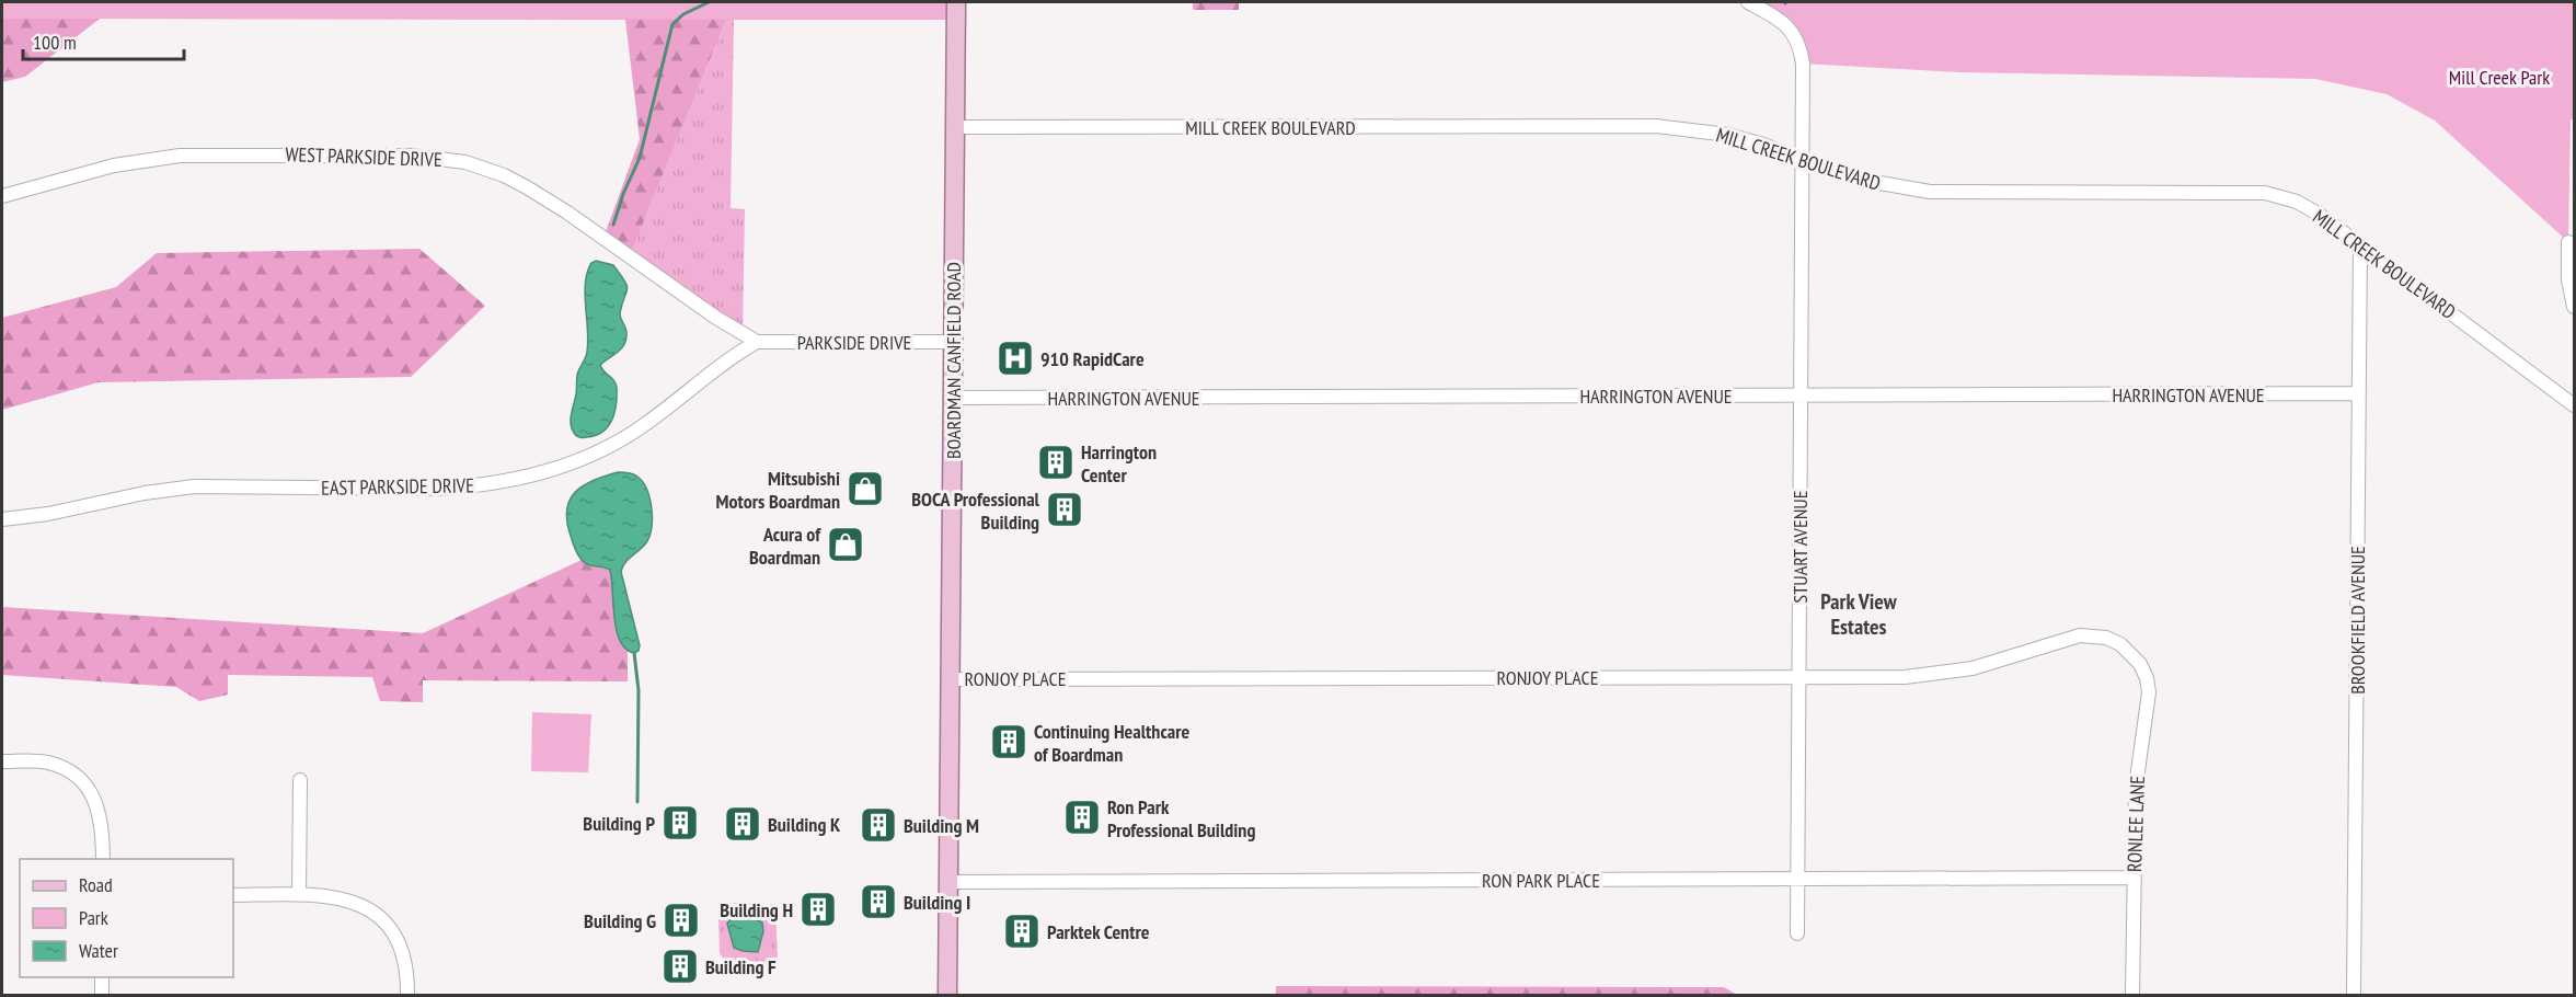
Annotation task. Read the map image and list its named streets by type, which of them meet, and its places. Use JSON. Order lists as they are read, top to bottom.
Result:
{
  "streets": {
    "main road": ["BOARDMAN CANFIELD ROAD"],
    "street": [
      "MILL CREEK BOULEVARD",
      "WEST PARKSIDE DRIVE",
      "PARKSIDE DRIVE",
      "HARRINGTON AVENUE",
      "EAST PARKSIDE DRIVE",
      "STUART AVENUE",
      "BROOKFIELD AVENUE",
      "RONJOY PLACE",
      "RONLEE LANE",
      "RON PARK PLACE"
    ]
  },
  "crossings": [
    ["MILL CREEK BOULEVARD", "BOARDMAN CANFIELD ROAD"],
    ["MILL CREEK BOULEVARD", "STUART AVENUE"],
    ["MILL CREEK BOULEVARD", "BROOKFIELD AVENUE"],
    ["WEST PARKSIDE DRIVE", "PARKSIDE DRIVE"],
    ["WEST PARKSIDE DRIVE", "EAST PARKSIDE DRIVE"],
    ["PARKSIDE DRIVE", "BOARDMAN CANFIELD ROAD"],
    ["PARKSIDE DRIVE", "EAST PARKSIDE DRIVE"],
    ["BOARDMAN CANFIELD ROAD", "HARRINGTON AVENUE"],
    ["BOARDMAN CANFIELD ROAD", "RONJOY PLACE"],
    ["BOARDMAN CANFIELD ROAD", "RON PARK PLACE"],
    ["HARRINGTON AVENUE", "STUART AVENUE"],
    ["HARRINGTON AVENUE", "BROOKFIELD AVENUE"],
    ["STUART AVENUE", "RONJOY PLACE"],
    ["STUART AVENUE", "RON PARK PLACE"],
    ["RONJOY PLACE", "RONLEE LANE"],
    ["RONLEE LANE", "RON PARK PLACE"]
  ],
  "districts": ["Park View Estates"],
  "parks": ["Mill Creek Park"],
  "places": {
    "hospital": ["910 RapidCare"],
    "building": [
      "Harrington Center",
      "BOCA Professional Building",
      "Continuing Healthcare of Boardman",
      "Ron Park Professional Building",
      "Building P",
      "Building K",
      "Building M",
      "Building I",
      "Building H",
      "Building G",
      "Parktek Centre",
      "Building F"
    ],
    "shop": ["Mitsubishi Motors Boardman", "Acura of Boardman"]
  },
  "legend": ["Road", "Park", "Water"],
  "scale_bar": "100 m"
}
